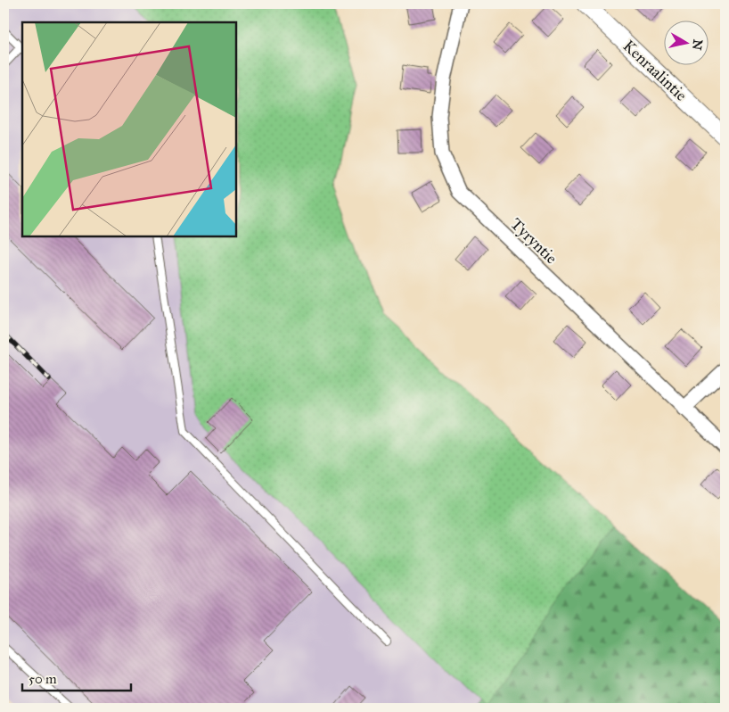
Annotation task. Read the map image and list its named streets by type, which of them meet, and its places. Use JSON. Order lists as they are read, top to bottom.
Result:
{
  "streets": {
    "street": ["Kenraalintie", "Tyryntie"]
  },
  "scale_bar": "50 m",
  "north": "right"
}
